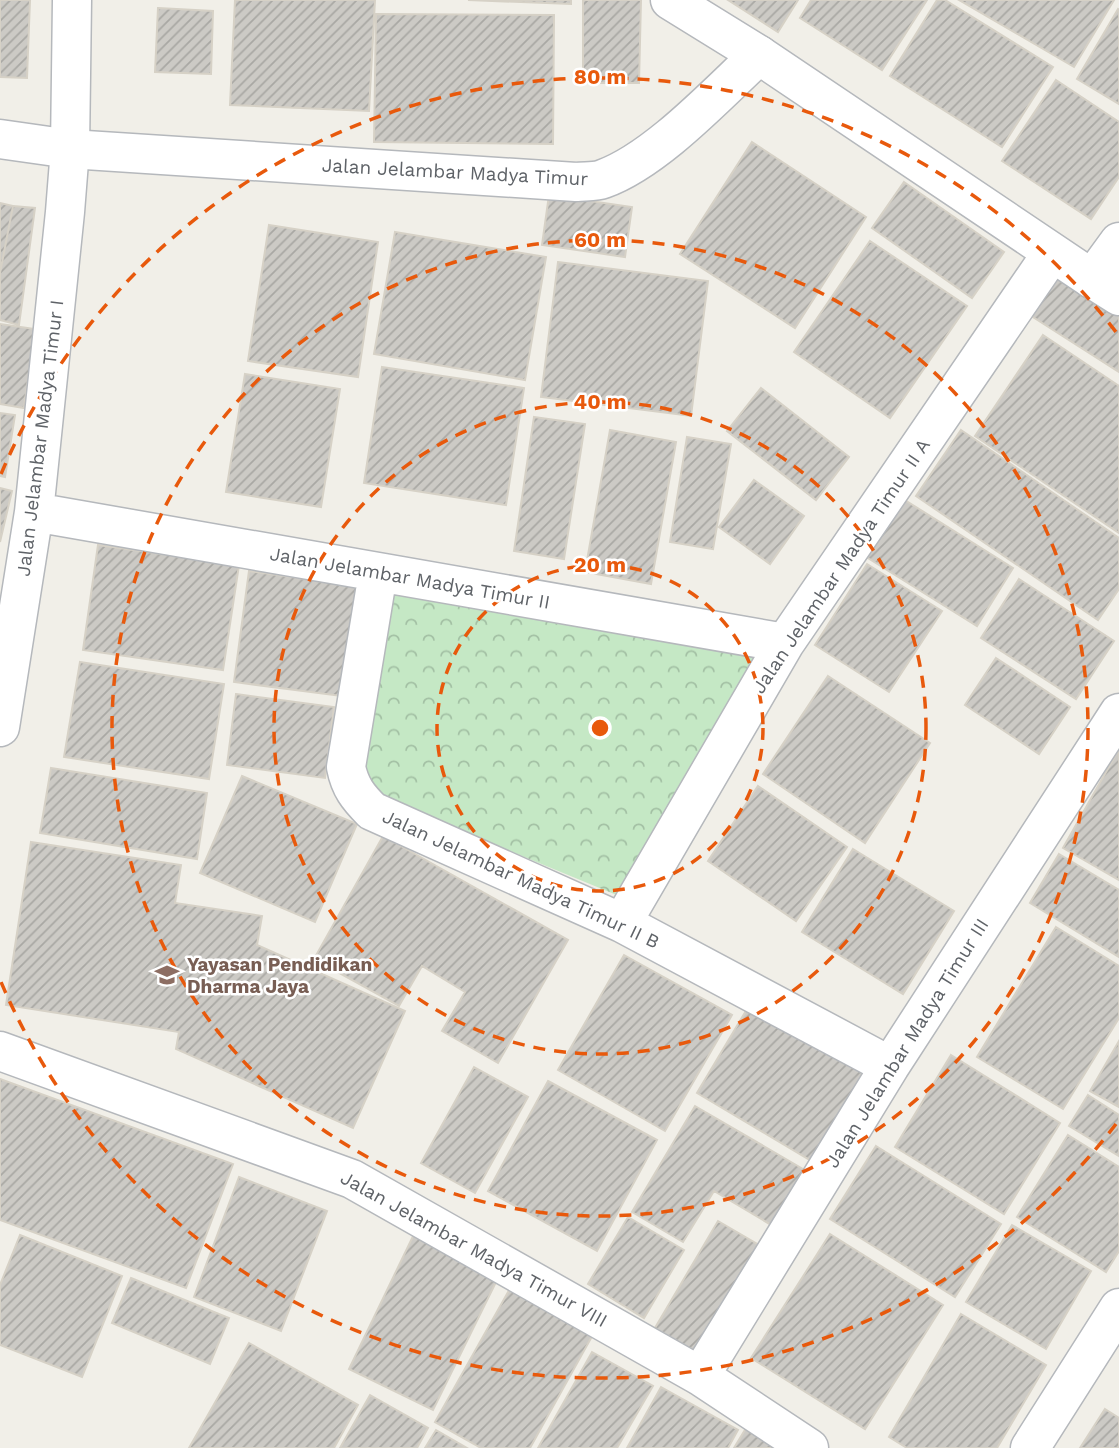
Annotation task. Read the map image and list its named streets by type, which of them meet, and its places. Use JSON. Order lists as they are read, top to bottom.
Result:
{
  "streets": {
    "street": [
      "Jalan Jelambar Madya Timur",
      "Jalan Jelambar Madya Timur I",
      "Jalan Jelambar Madya Timur II A",
      "Jalan Jelambar Madya Timur II",
      "Jalan Jelambar Madya Timur II B",
      "Jalan Jelambar Madya Timur III",
      "Jalan Jelambar Madya Timur VIII"
    ]
  },
  "crossings": [
    ["Jalan Jelambar Madya Timur", "Jalan Jelambar Madya Timur I"],
    ["Jalan Jelambar Madya Timur I", "Jalan Jelambar Madya Timur II"],
    ["Jalan Jelambar Madya Timur II A", "Jalan Jelambar Madya Timur II"],
    ["Jalan Jelambar Madya Timur II A", "Jalan Jelambar Madya Timur II B"],
    ["Jalan Jelambar Madya Timur II", "Jalan Jelambar Madya Timur II B"],
    ["Jalan Jelambar Madya Timur II B", "Jalan Jelambar Madya Timur III"],
    ["Jalan Jelambar Madya Timur III", "Jalan Jelambar Madya Timur VIII"]
  ],
  "places": {
    "school or university": ["Yayasan Pendidikan Dharma Jaya"]
  },
  "rings": [
    "80 m",
    "60 m",
    "40 m",
    "20 m"
  ]
}
